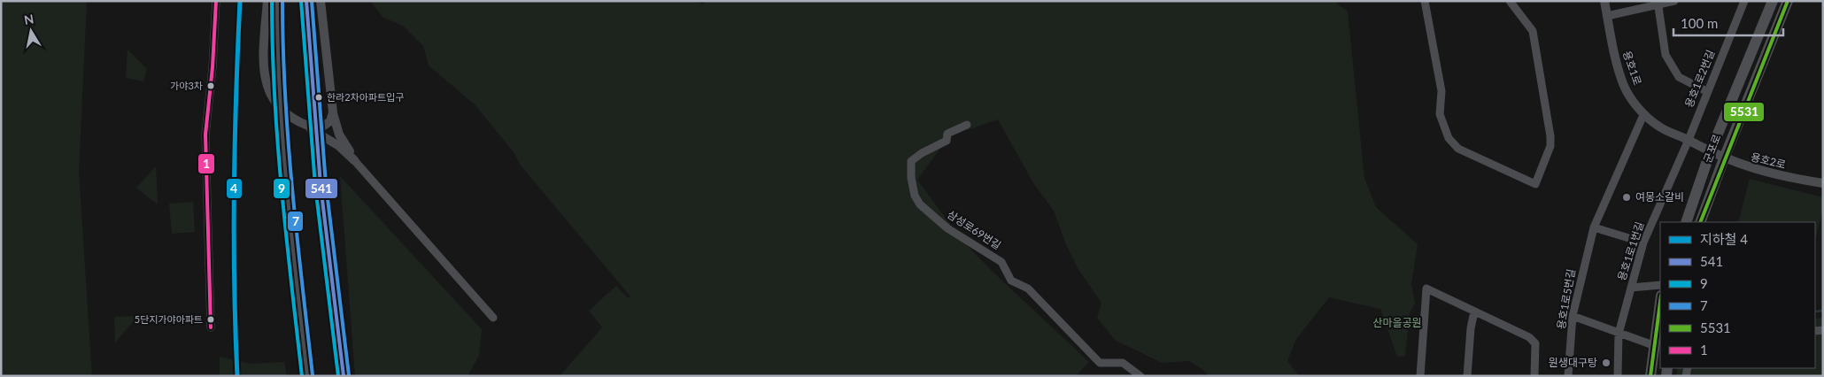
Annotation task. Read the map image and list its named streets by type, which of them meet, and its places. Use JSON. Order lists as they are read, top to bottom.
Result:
{
  "streets": {
    "main road": ["군포로"],
    "street": [
      "용호1로",
      "용호1로2번길",
      "용호2로",
      "삼성로69번길",
      "용호1로1번길",
      "용호1로5번길"
    ]
  },
  "crossings": [
    ["용호1로", "용호1로2번길"],
    ["용호1로", "군포로"],
    ["용호1로", "용호2로"],
    ["용호1로", "용호1로1번길"],
    ["용호1로", "용호1로5번길"],
    ["용호1로2번길", "용호1로1번길"],
    ["군포로", "용호2로"]
  ],
  "parks": ["산마을공원"],
  "places": [
    "가야3차",
    "한라2차아파트입구",
    "여몽소갈비",
    "5단지가야아파트",
    "원생대구탕"
  ],
  "lines": [
    "metro line 4",
    "transit line 541",
    "transit line 9",
    "transit line 7",
    "transit line 5531",
    "transit line 1"
  ],
  "legend": [
    "지하철 4",
    "541",
    "9",
    "7",
    "5531",
    "1"
  ],
  "scale_bar": "100 m",
  "north": "top"
}
